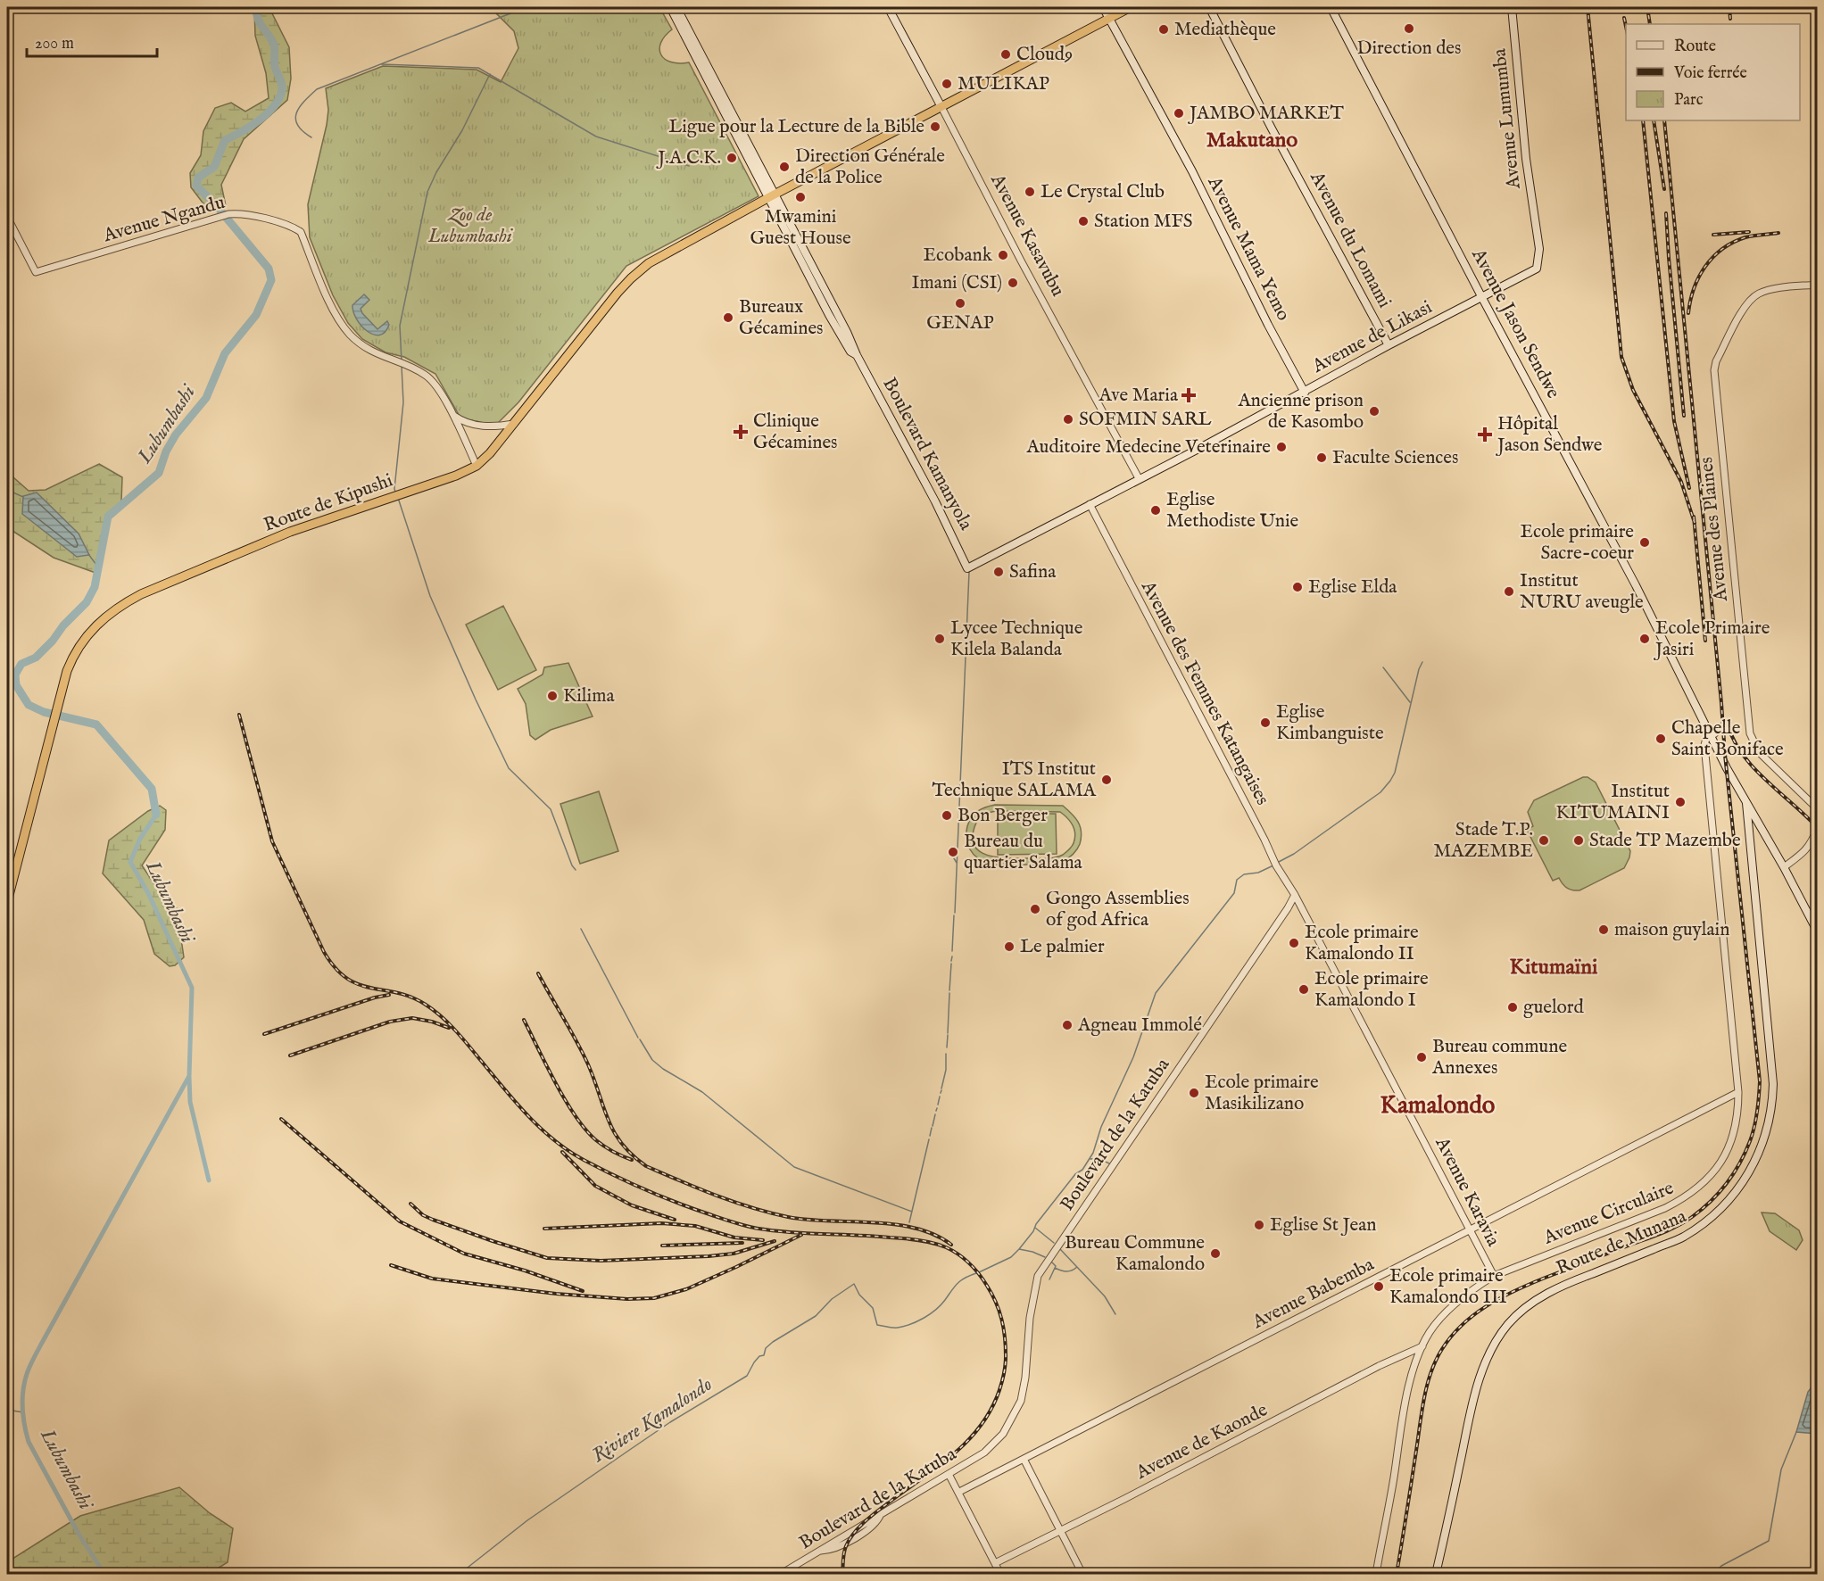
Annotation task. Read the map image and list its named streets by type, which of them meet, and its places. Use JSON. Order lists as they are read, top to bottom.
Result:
{
  "streets": {
    "highway": ["Route de Kipushi"],
    "main road": [
      "Avenue Lumumba",
      "Avenue Kasavubu",
      "Avenue du Lomami",
      "Avenue Mama Yemo",
      "Avenue Jason Sendwe",
      "Avenue de Likasi",
      "Boulevard Kamanyola",
      "Route de Munana"
    ],
    "street": [
      "Avenue Ngandu",
      "Avenue des Plaines",
      "Avenue des Femmes Katangaises",
      "Boulevard de la Katuba",
      "Avenue Karavia",
      "Avenue Circulaire",
      "Avenue Babemba",
      "Avenue de Kaonde"
    ]
  },
  "crossings": [
    ["Avenue Lumumba", "Avenue de Likasi"],
    ["Avenue Kasavubu", "Avenue de Likasi"],
    ["Avenue Kasavubu", "Route de Kipushi"],
    ["Avenue du Lomami", "Avenue de Likasi"],
    ["Avenue Mama Yemo", "Avenue de Likasi"],
    ["Avenue Mama Yemo", "Route de Kipushi"],
    ["Avenue Jason Sendwe", "Avenue de Likasi"],
    ["Avenue Jason Sendwe", "Avenue Circulaire"],
    ["Avenue Jason Sendwe", "Route de Munana"],
    ["Avenue de Likasi", "Boulevard Kamanyola"],
    ["Avenue de Likasi", "Avenue des Femmes Katangaises"],
    ["Boulevard Kamanyola", "Route de Kipushi"],
    ["Avenue des Femmes Katangaises", "Boulevard de la Katuba"],
    ["Avenue des Femmes Katangaises", "Avenue Karavia"],
    ["Boulevard de la Katuba", "Avenue Karavia"],
    ["Avenue Karavia", "Avenue Circulaire"],
    ["Avenue Karavia", "Avenue Babemba"],
    ["Avenue Circulaire", "Avenue Babemba"],
    ["Avenue Circulaire", "Avenue de Kaonde"]
  ],
  "districts": ["Makutano", "Kitumaïni", "Kamalondo"],
  "water": ["Lubumbashi", "Riviere Kamalondo"],
  "parks": ["Zoo de Lubumbashi"],
  "places": {
    "other": [
      "Direction des",
      "Mediathèque",
      "Cloud9",
      "MULIKAP",
      "JAMBO MARKET",
      "Ligue pour la Lecture de la Bible",
      "J.A.C.K.",
      "Direction Générale de la Police",
      "Le Crystal Club",
      "Mwamini Guest House",
      "Station MFS",
      "Ecobank",
      "Imani (CSI)",
      "GENAP",
      "Bureaux Gécamines",
      "Ancienne prison de Kasombo",
      "SOFMIN SARL",
      "Auditoire Medecine Veterinaire",
      "Faculte Sciences",
      "Eglise Methodiste Unie",
      "Ecole primaire Sacre-coeur",
      "Safina",
      "Eglise Elda",
      "Institut NURU aveugle",
      "Lycee Technique Kilela Balanda",
      "Ecole Primaire Jasiri",
      "Kilima",
      "Eglise Kimbanguiste",
      "Chapelle Saint Boniface",
      "ITS Institut Technique SALAMA",
      "Institut KITUMAINI",
      "Bon Berger",
      "Stade T.P. MAZEMBE",
      "Stade TP Mazembe",
      "Bureau du quartier Salama",
      "Gongo Assemblies of god Africa",
      "maison guylain",
      "Ecole primaire Kamalondo II",
      "Le palmier",
      "Ecole primaire Kamalondo I",
      "guelord",
      "Agneau Immolé",
      "Bureau commune Annexes",
      "Ecole primaire Masikilizano",
      "Eglise St Jean",
      "Bureau Commune Kamalondo",
      "Ecole primaire Kamalondo III"
    ],
    "health": ["Ave Maria", "Clinique Gécamines", "Hôpital Jason Sendwe"]
  },
  "legend": ["Route", "Voie ferrée", "Parc"],
  "scale_bar": "200 m"
}
